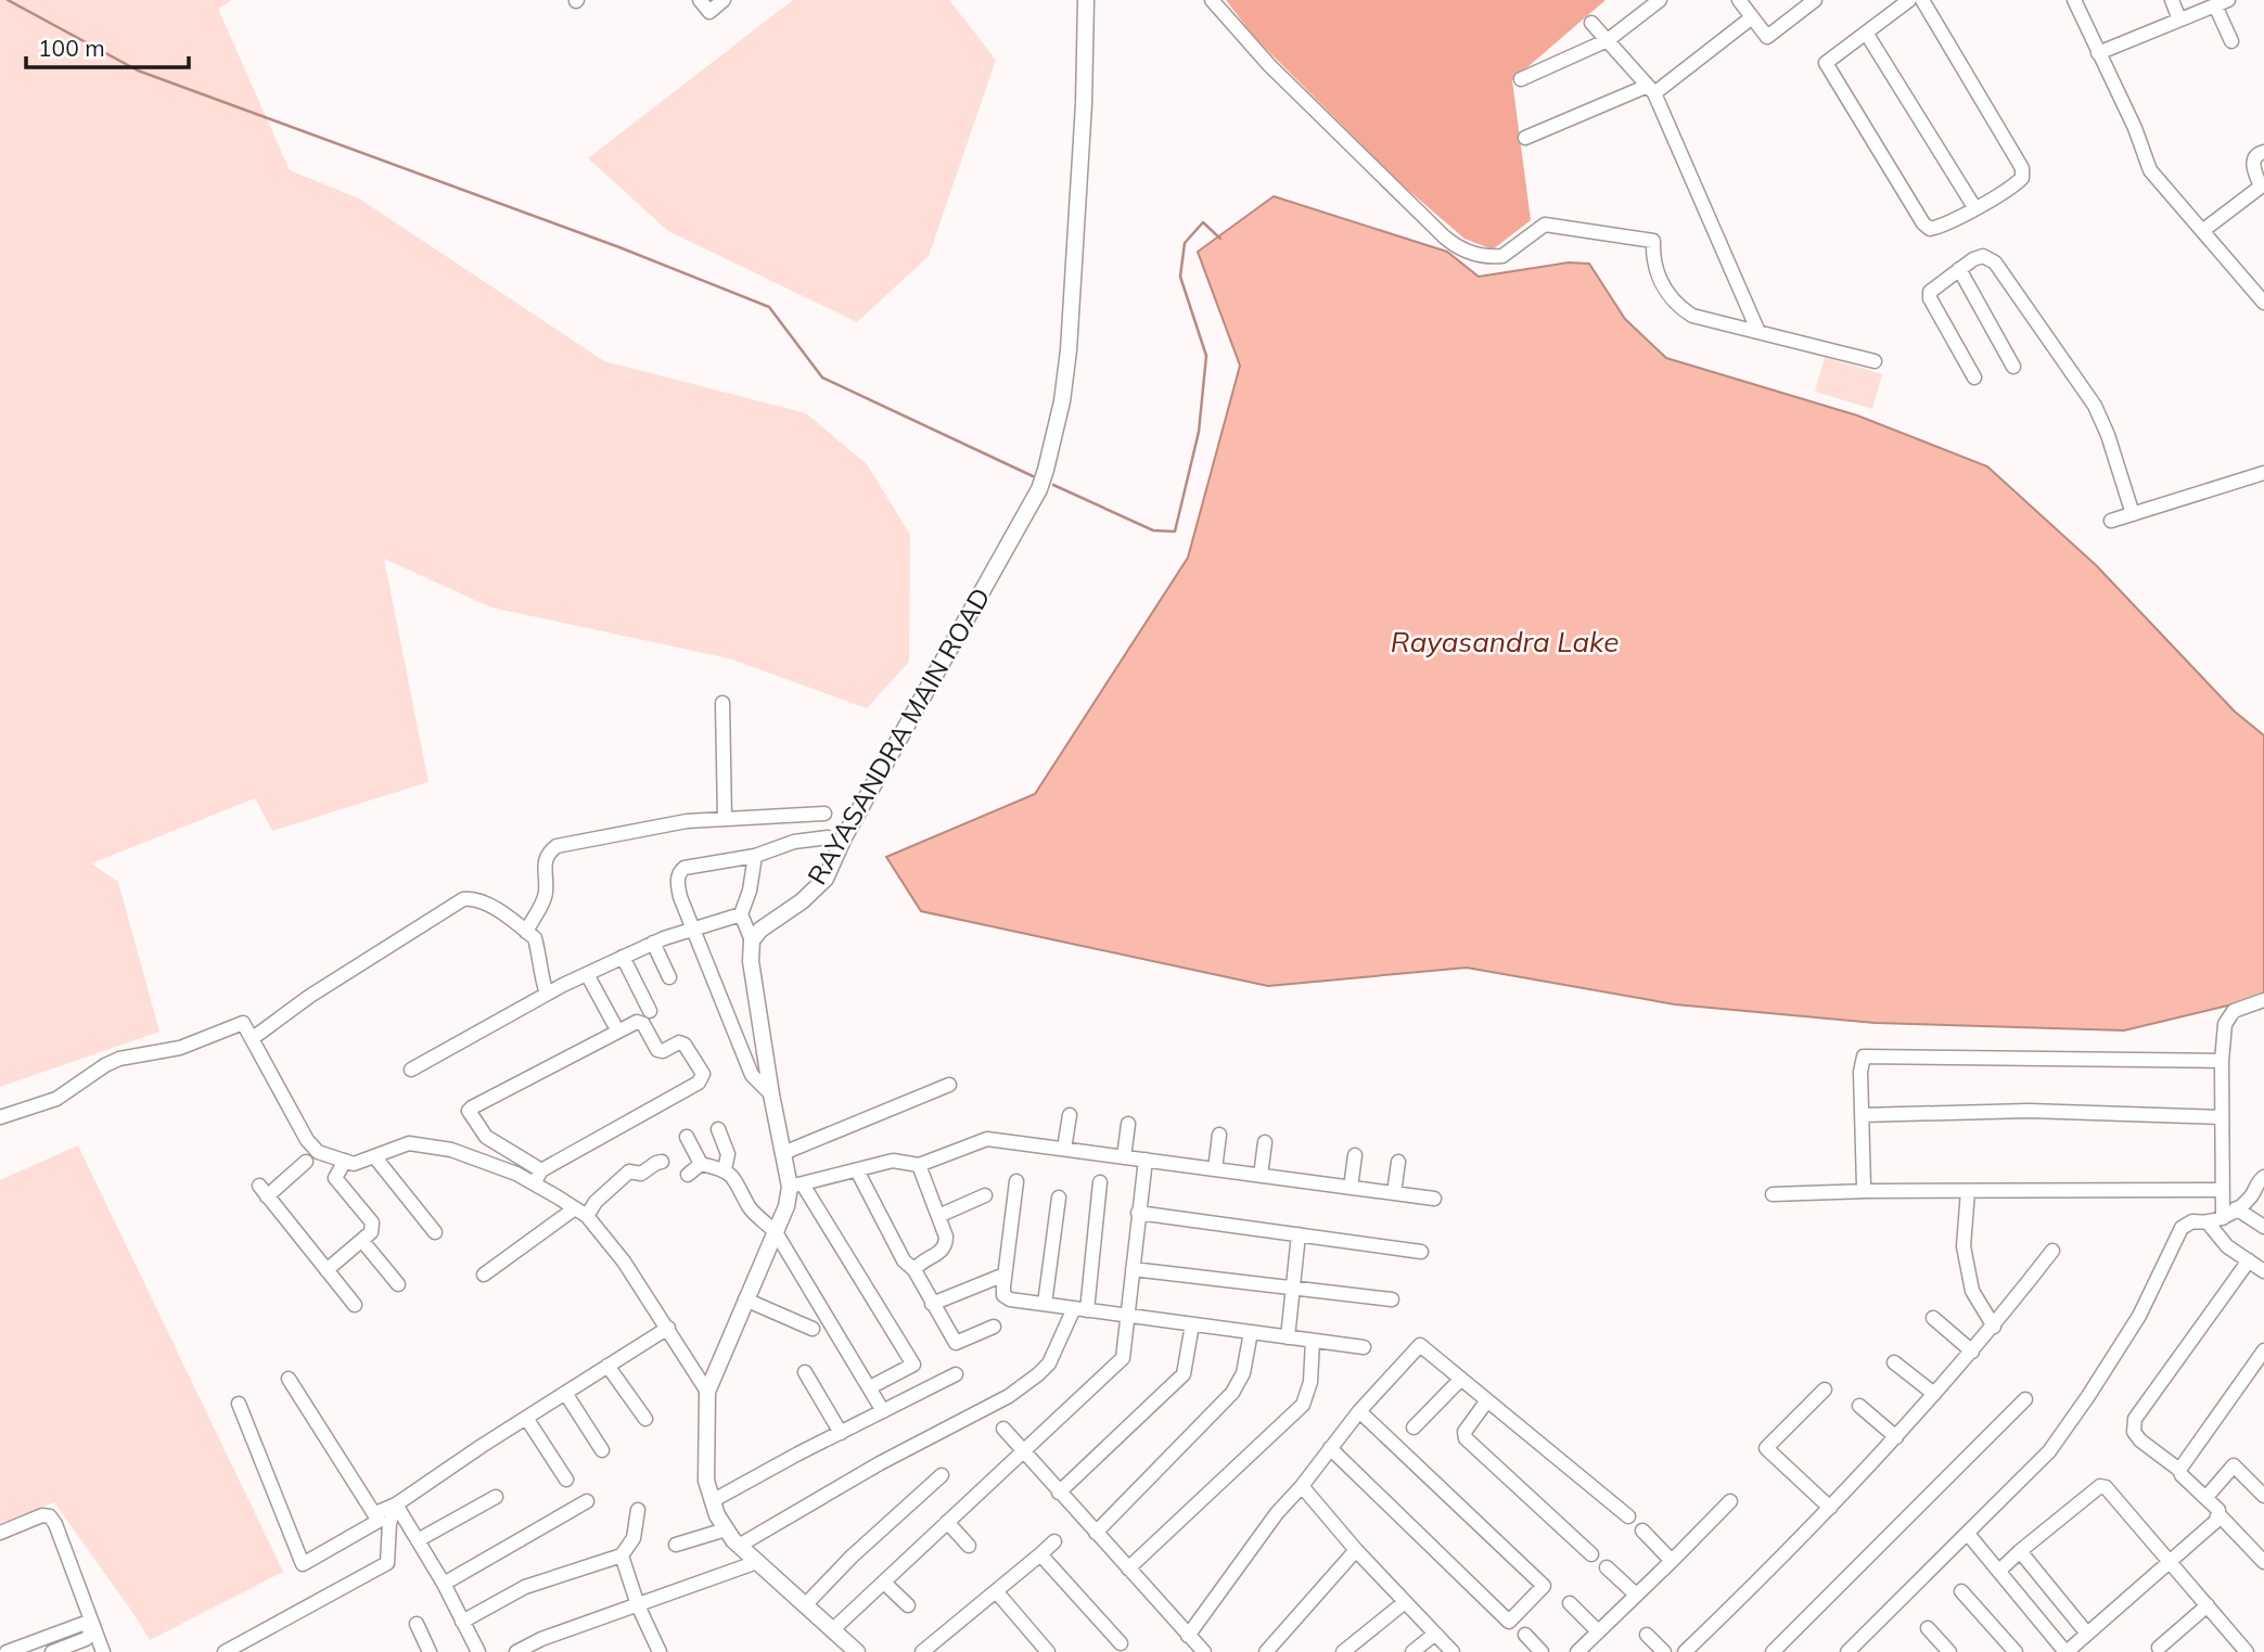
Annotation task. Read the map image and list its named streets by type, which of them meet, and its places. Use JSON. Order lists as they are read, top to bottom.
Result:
{
  "streets": {
    "street": ["RAYASANDRA MAIN ROAD"]
  },
  "water": ["Rayasandra Lake"],
  "scale_bar": "100 m"
}
